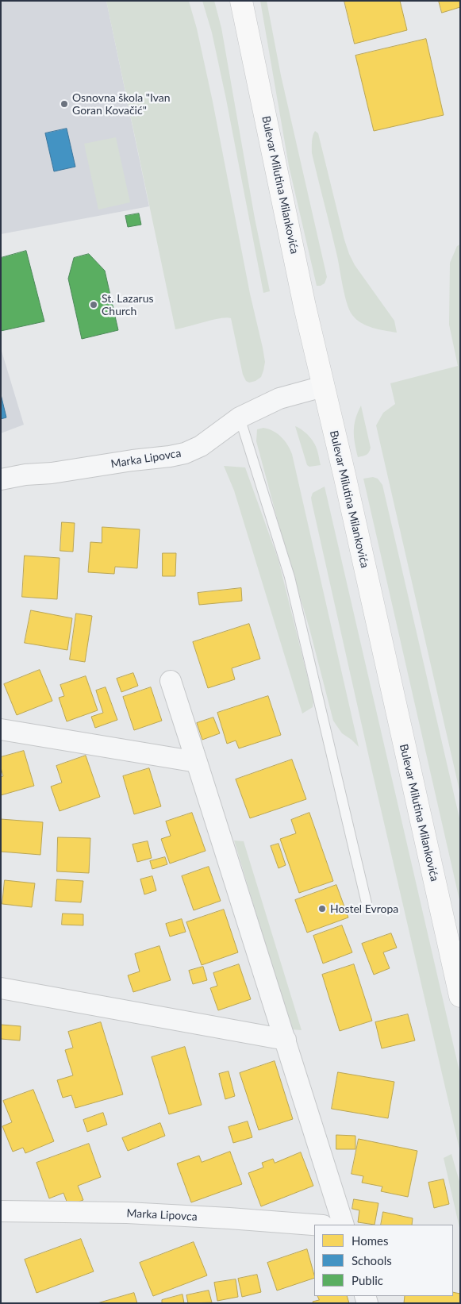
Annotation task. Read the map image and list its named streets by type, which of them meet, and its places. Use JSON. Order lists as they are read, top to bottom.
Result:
{
  "streets": {
    "street": ["Bulevar Milutina Milankovića", "Marka Lipovca"]
  },
  "crossings": [
    ["Bulevar Milutina Milankovića", "Marka Lipovca"]
  ],
  "places": ["Osnovna škola \"Ivan Goran Kovačić\"", "St. Lazarus Church", "Hostel Evropa"],
  "legend": ["Homes", "Schools", "Public"]
}
